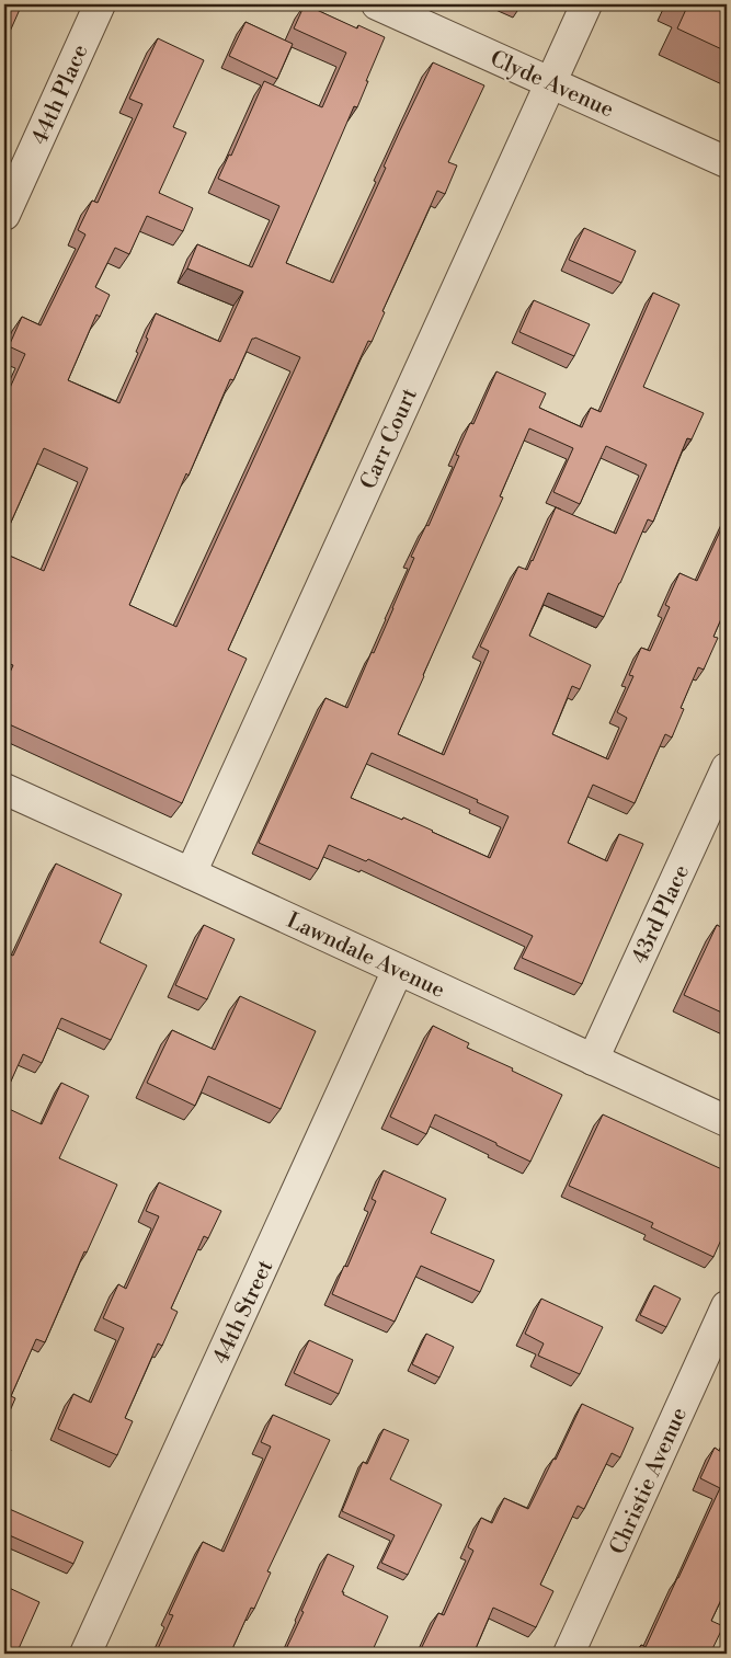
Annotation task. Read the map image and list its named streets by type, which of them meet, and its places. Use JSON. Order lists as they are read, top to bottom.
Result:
{
  "streets": {
    "street": [
      "Clyde Avenue",
      "44th Place",
      "Carr Court",
      "43rd Place",
      "Lawndale Avenue",
      "44th Street",
      "Christie Avenue"
    ]
  },
  "crossings": [
    ["Clyde Avenue", "Carr Court"],
    ["Carr Court", "Lawndale Avenue"],
    ["43rd Place", "Lawndale Avenue"],
    ["Lawndale Avenue", "44th Street"]
  ]
}
